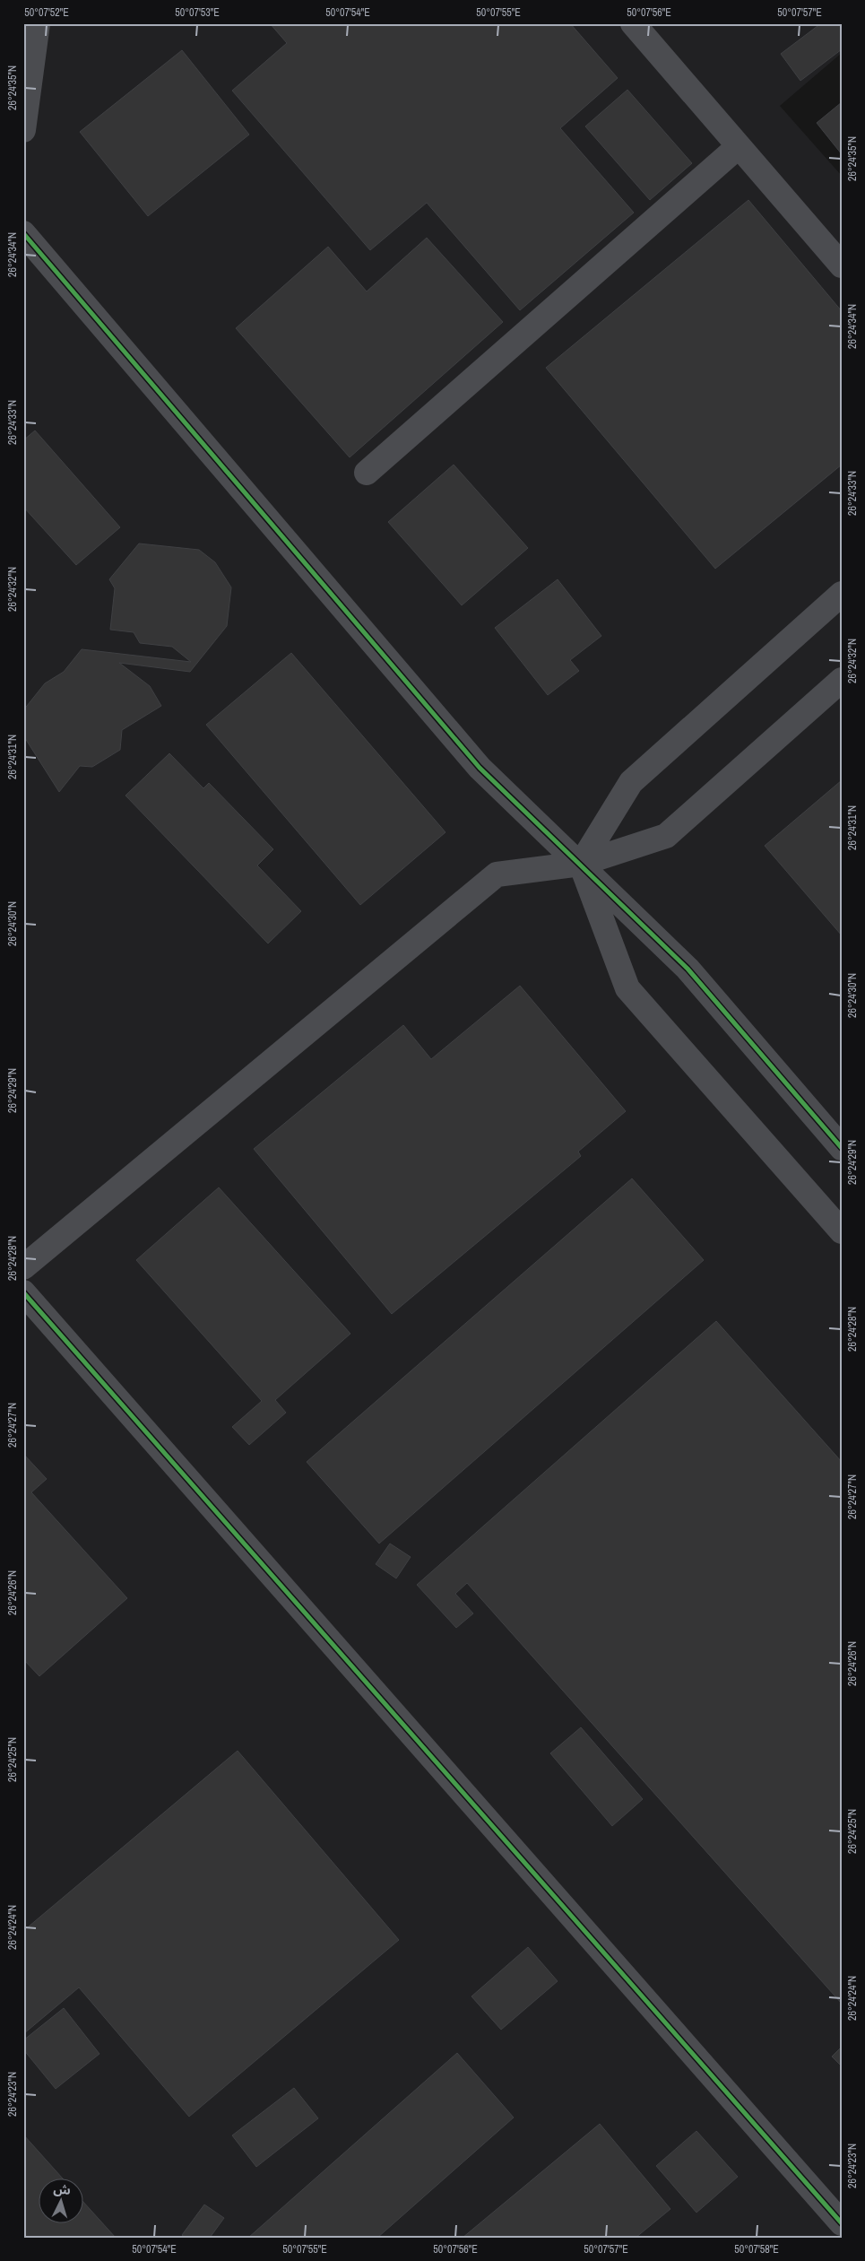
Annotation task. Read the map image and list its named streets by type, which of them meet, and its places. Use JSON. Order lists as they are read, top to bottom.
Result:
{
  "north": "top",
  "coordinates": [
    "50°07'52\"E",
    "50°07'53\"E",
    "50°07'54\"E",
    "50°07'55\"E",
    "50°07'56\"E",
    "50°07'57\"E",
    "26°24'35\"N",
    "26°24'34\"N",
    "26°24'33\"N",
    "26°24'32\"N",
    "26°24'31\"N",
    "26°24'30\"N",
    "26°24'29\"N",
    "26°24'28\"N",
    "26°24'27\"N",
    "26°24'26\"N",
    "26°24'25\"N",
    "26°24'24\"N",
    "26°24'23\"N",
    "50°07'58\"E"
  ]
}
